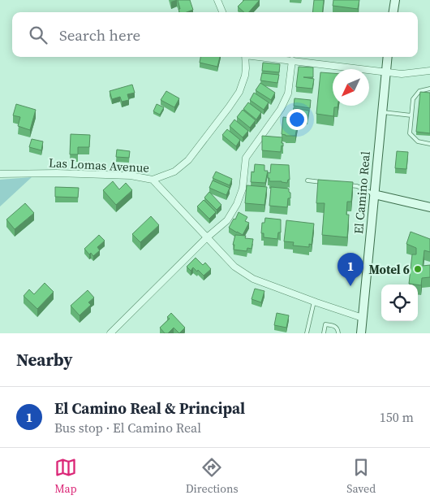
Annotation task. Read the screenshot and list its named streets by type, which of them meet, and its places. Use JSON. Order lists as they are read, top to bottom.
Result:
{
  "streets": {
    "main road": ["El Camino Real"],
    "street": ["Las Lomas Avenue"]
  },
  "places": ["Motel 6"],
  "north": "bottom left",
  "page": {
    "search": "Search here",
    "pins": "1",
    "heading": "Nearby",
    "list": [
      {
        "mark": "1",
        "name": "El Camino Real & Principal",
        "note": "Bus stop · El Camino Real",
        "value": "150 m"
      }
    ],
    "nav": ["Map", "Directions", "Saved"]
  }
}
